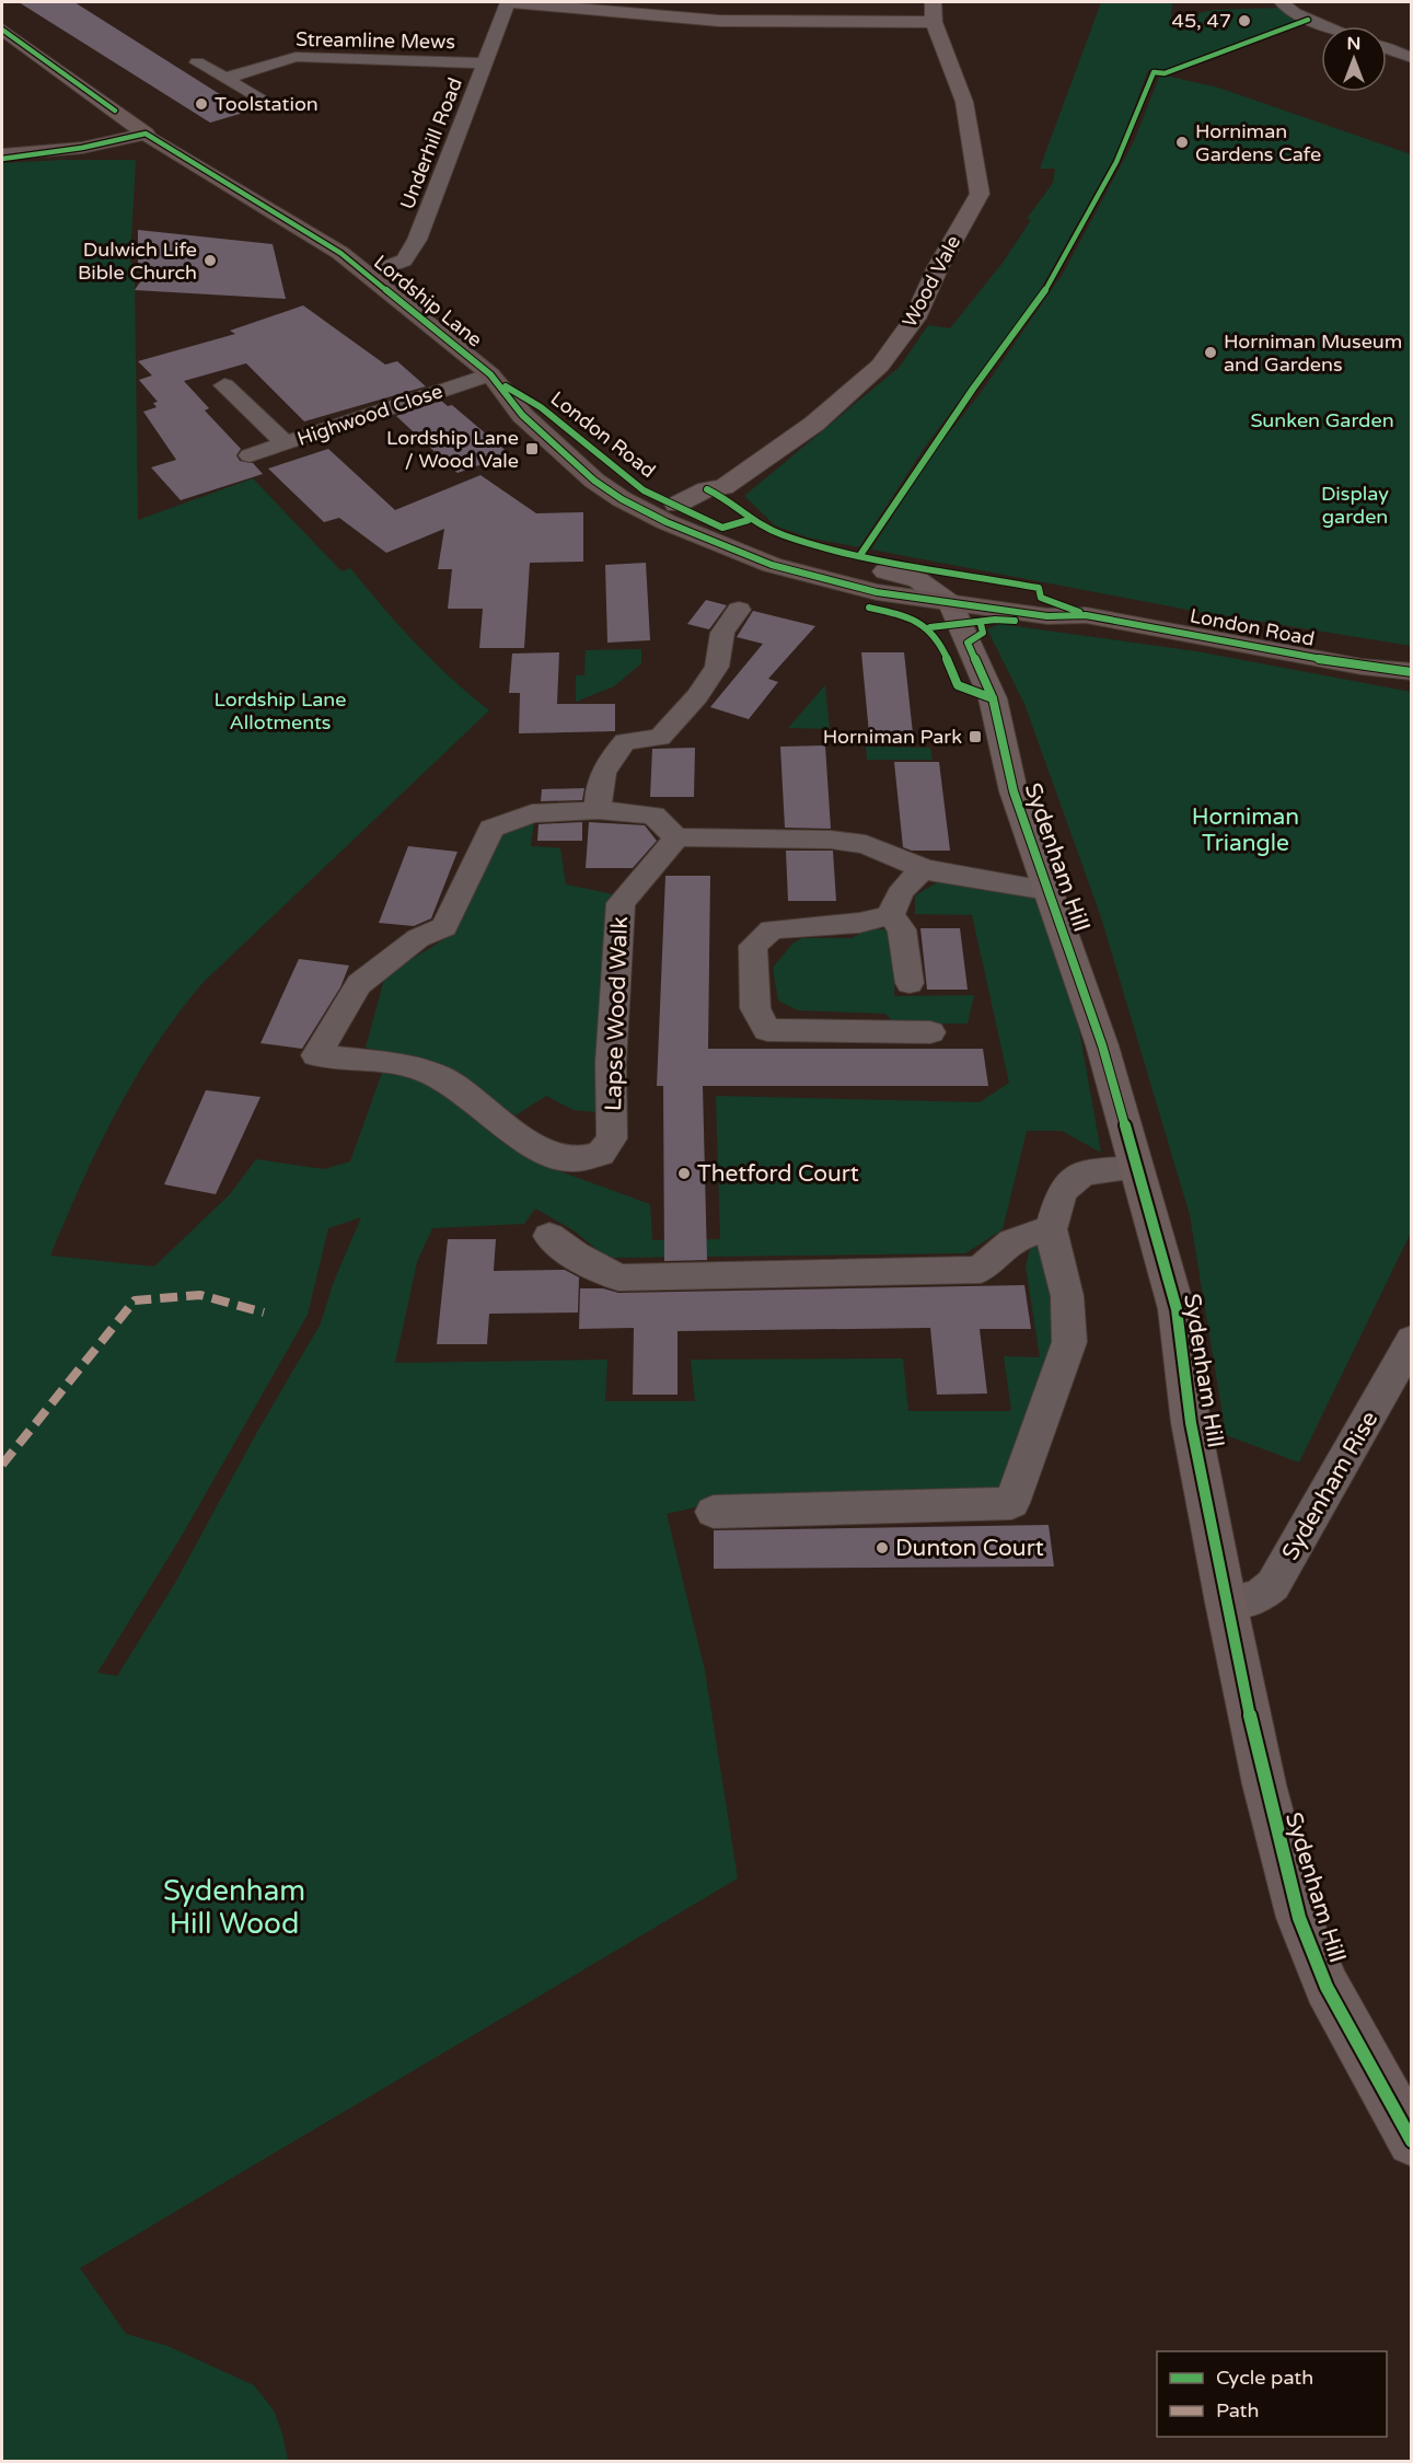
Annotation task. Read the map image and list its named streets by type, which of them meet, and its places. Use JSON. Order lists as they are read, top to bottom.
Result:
{
  "streets": {
    "highway": ["Lordship Lane", "London Road"],
    "street": [
      "Streamline Mews",
      "Underhill Road",
      "Wood Vale",
      "Highwood Close",
      "Sydenham Hill",
      "Lapse Wood Walk",
      "Sydenham Rise"
    ]
  },
  "crossings": [
    ["Streamline Mews", "Underhill Road"],
    ["Underhill Road", "Lordship Lane"],
    ["Wood Vale", "London Road"],
    ["Lordship Lane", "Highwood Close"],
    ["Lordship Lane", "London Road"],
    ["Highwood Close", "London Road"],
    ["London Road", "Sydenham Hill"],
    ["Sydenham Hill", "Sydenham Rise"]
  ],
  "parks": [
    "Sunken Garden",
    "Display garden",
    "Lordship Lane Allotments",
    "Horniman Triangle",
    "Sydenham Hill Wood"
  ],
  "places": {
    "other": [
      "45, 47",
      "Toolstation",
      "Horniman Gardens Cafe",
      "Dulwich Life Bible Church",
      "Horniman Museum and Gardens",
      "Thetford Court",
      "Dunton Court"
    ],
    "transit": ["Lordship Lane / Wood Vale", "Horniman Park"]
  },
  "legend": ["Cycle path", "Path"],
  "north": "top"
}
